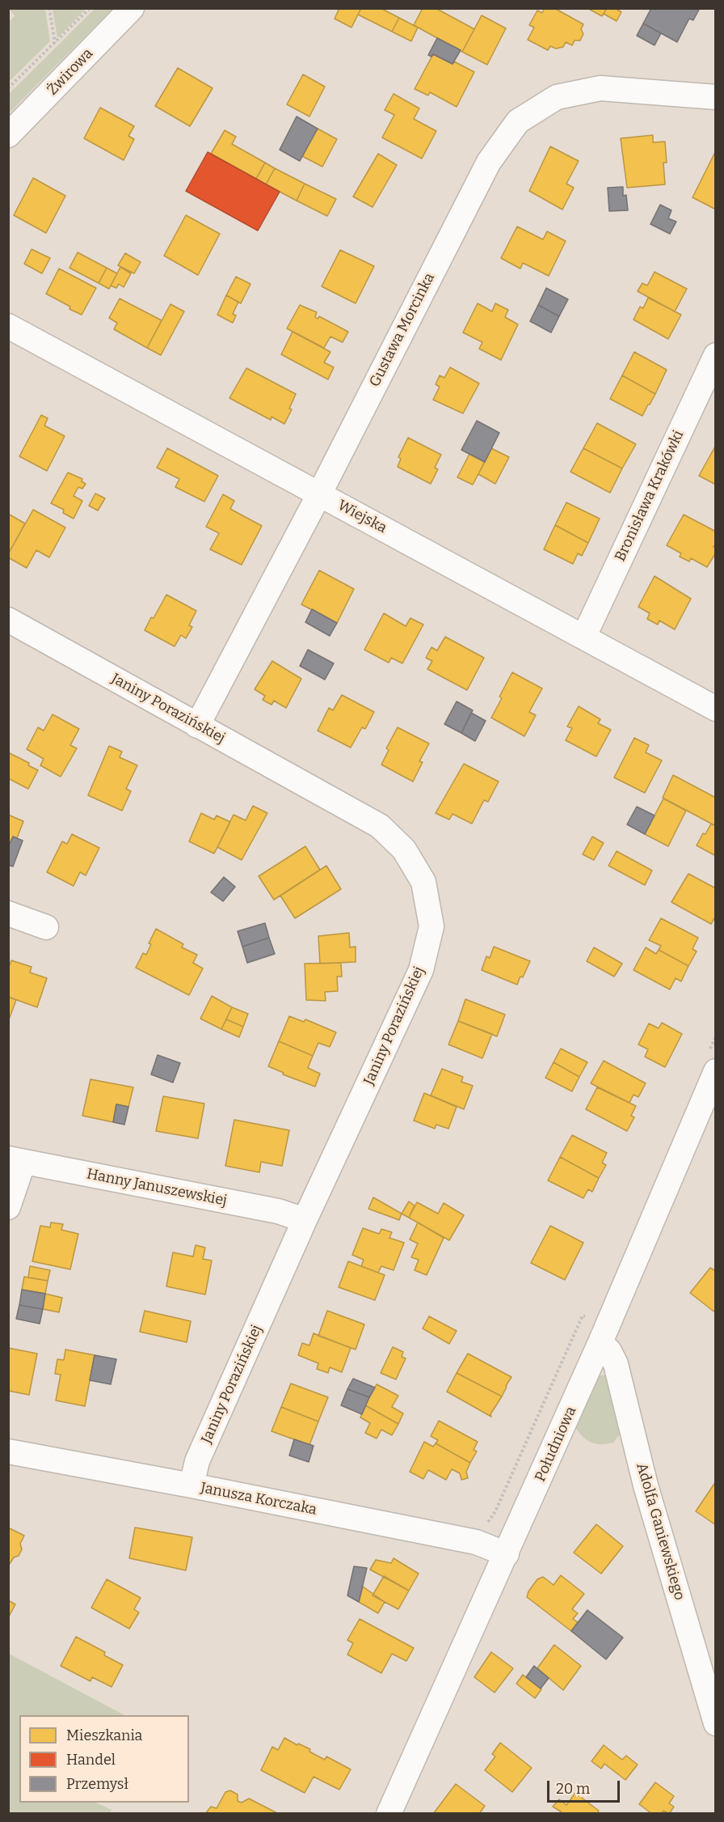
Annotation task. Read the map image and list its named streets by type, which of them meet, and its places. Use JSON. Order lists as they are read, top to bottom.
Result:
{
  "streets": {
    "street": [
      "Żwirowa",
      "Gustawa Morcinka",
      "Bronisława Krakówki",
      "Wiejska",
      "Janiny Porazińskiej",
      "Hanny Januszewskiej",
      "Południowa",
      "Janusza Korczaka",
      "Adolfa Ganiewskiego"
    ]
  },
  "crossings": [
    ["Gustawa Morcinka", "Wiejska"],
    ["Gustawa Morcinka", "Janiny Porazińskiej"],
    ["Bronisława Krakówki", "Wiejska"],
    ["Janiny Porazińskiej", "Hanny Januszewskiej"],
    ["Janiny Porazińskiej", "Janusza Korczaka"],
    ["Południowa", "Janusza Korczaka"],
    ["Południowa", "Adolfa Ganiewskiego"]
  ],
  "legend": ["Mieszkania", "Handel", "Przemysł"],
  "scale_bar": "20 m"
}
